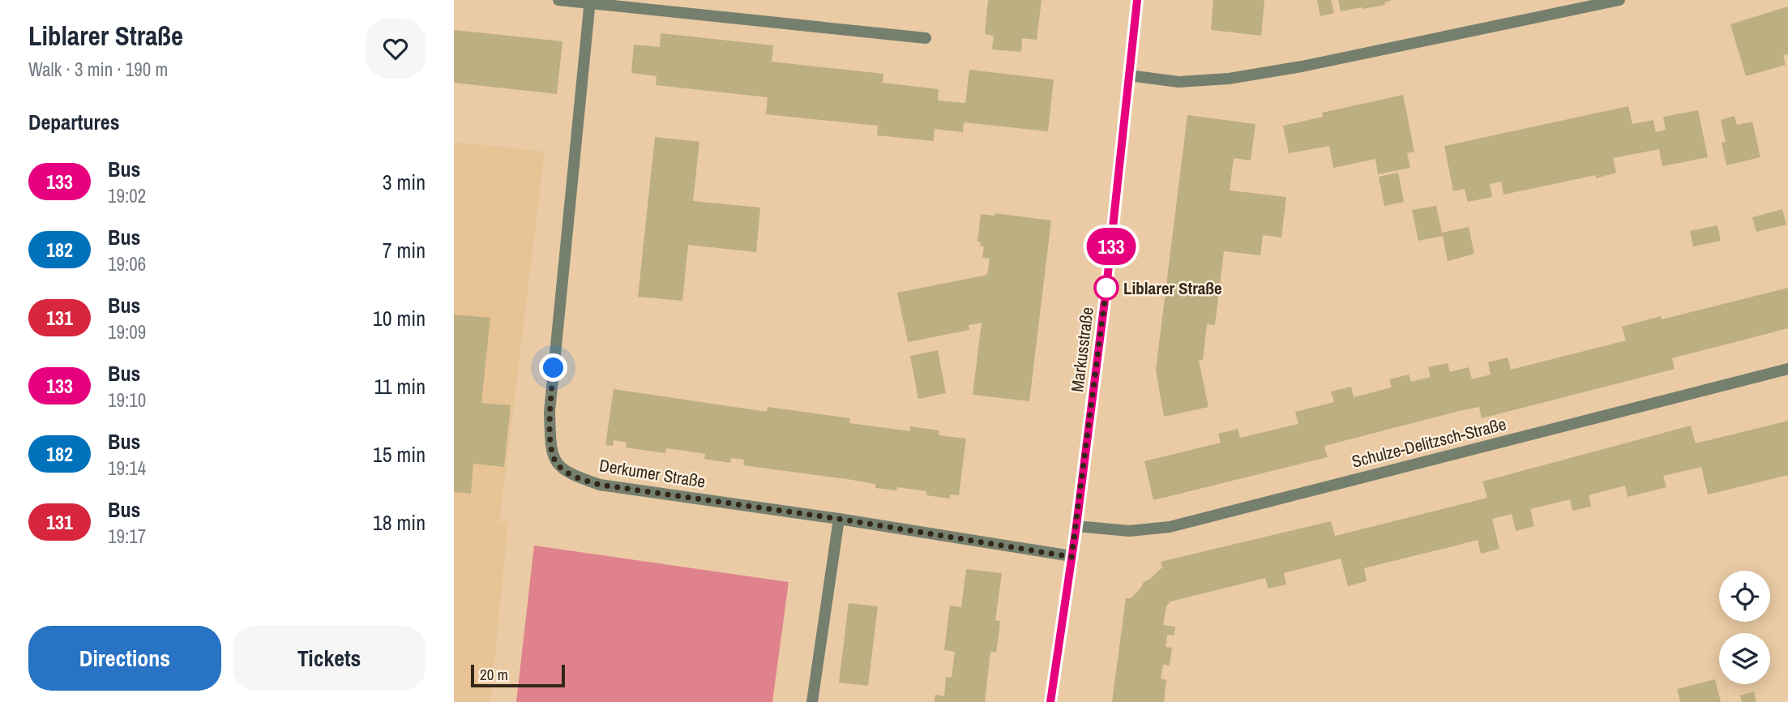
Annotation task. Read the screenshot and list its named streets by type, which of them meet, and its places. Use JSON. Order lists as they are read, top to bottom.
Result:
{
  "streets": {
    "street": ["Markusstraße", "Schulze-Delitzsch-Straße", "Derkumer Straße"]
  },
  "crossings": [
    ["Markusstraße", "Schulze-Delitzsch-Straße"],
    ["Markusstraße", "Derkumer Straße"]
  ],
  "places": ["Liblarer Straße"],
  "lines": ["bus line 133"],
  "scale_bar": "20 m",
  "page": {
    "heading": [
      ["Liblarer Straße", "Walk · 3 min · 190 m"],
      "Departures"
    ],
    "on_map": "133",
    "list": [
      {
        "mark": "133",
        "name": "Bus",
        "note": "19:02",
        "value": "3 min"
      },
      {
        "mark": "182",
        "name": "Bus",
        "note": "19:06",
        "value": "7 min"
      },
      {
        "mark": "131",
        "name": "Bus",
        "note": "19:09",
        "value": "10 min"
      },
      {
        "mark": "133",
        "name": "Bus",
        "note": "19:10",
        "value": "11 min"
      },
      {
        "mark": "182",
        "name": "Bus",
        "note": "19:14",
        "value": "15 min"
      },
      {
        "mark": "131",
        "name": "Bus",
        "note": "19:17",
        "value": "18 min"
      }
    ],
    "buttons": ["Directions", "Tickets"],
    "scale": "20 m"
  }
}
